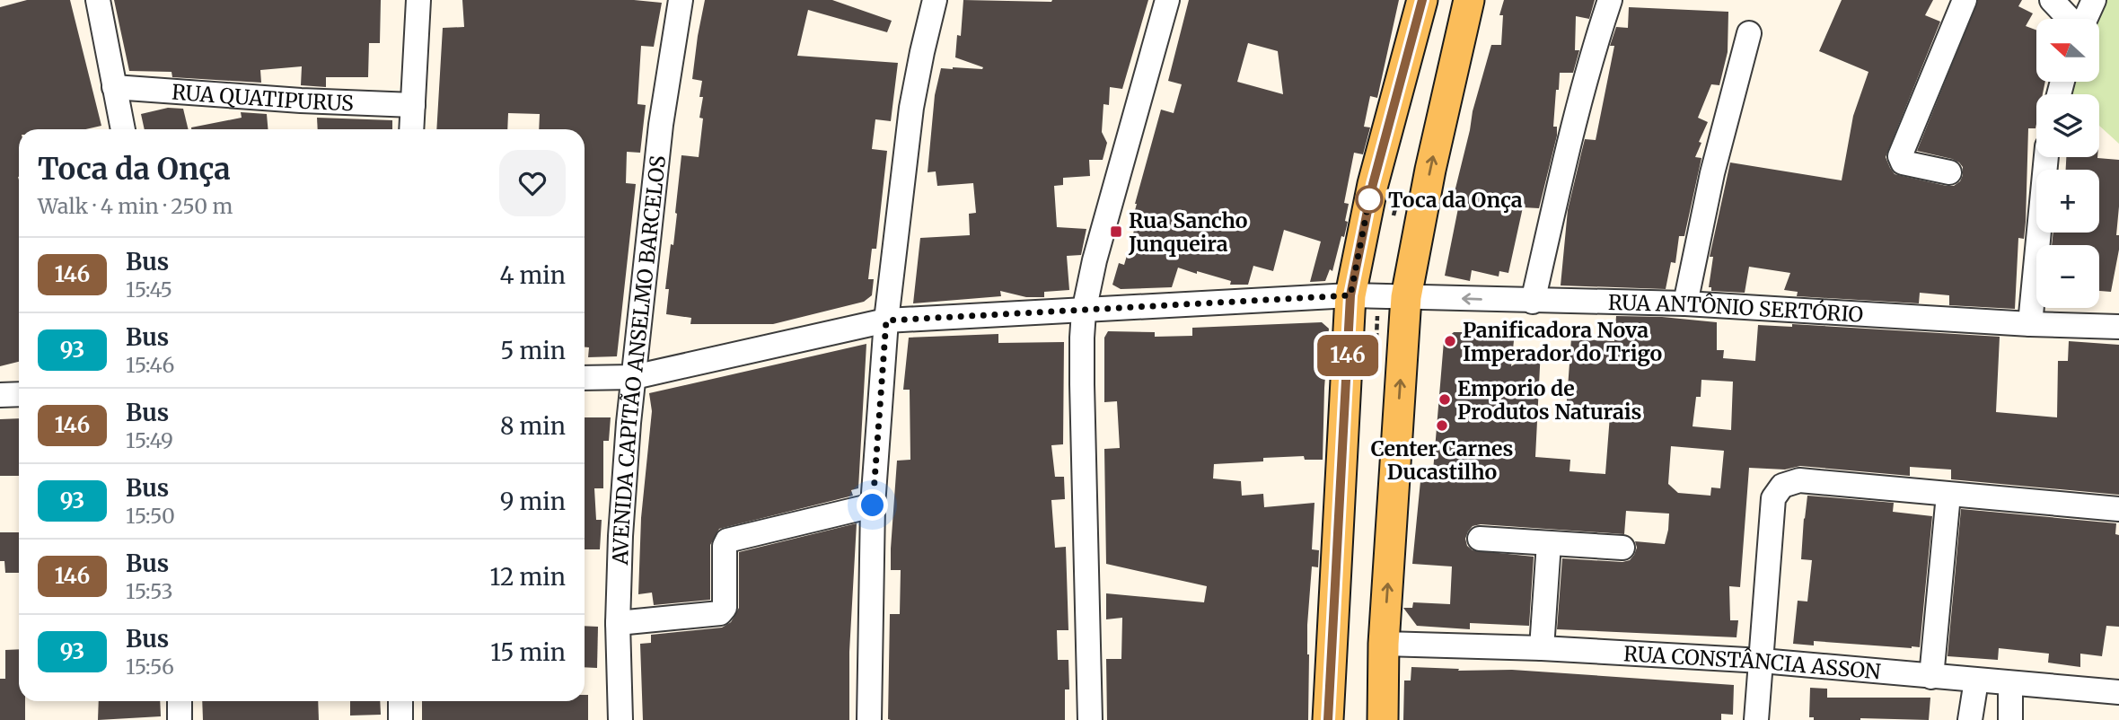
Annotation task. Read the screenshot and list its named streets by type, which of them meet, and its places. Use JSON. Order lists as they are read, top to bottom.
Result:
{
  "streets": {
    "street": [
      "RUA QUATIPURUS",
      "RUA ANTÔNIO SERTÓRIO",
      "AVENIDA CAPITÃO ANSELMO BARCELOS",
      "RUA CONSTÂNCIA ASSON"
    ]
  },
  "crossings": [
    ["RUA ANTÔNIO SERTÓRIO", "AVENIDA CAPITÃO ANSELMO BARCELOS"]
  ],
  "places": {
    "other": [
      "Toca da Onça",
      "Panificadora Nova Imperador do Trigo",
      "Emporio de Produtos Naturais",
      "Center Carnes Ducastilho"
    ],
    "transit": ["Rua Sancho Junqueira"]
  },
  "lines": ["bus line 146"],
  "north": "left",
  "page": {
    "on_map": "146",
    "map_buttons": ["+", "−"],
    "heading": ["Toca da Onça", "Walk · 4 min · 250 m"],
    "list": [
      {
        "mark": "146",
        "name": "Bus",
        "note": "15:45",
        "value": "4 min"
      },
      {
        "mark": "93",
        "name": "Bus",
        "note": "15:46",
        "value": "5 min"
      },
      {
        "mark": "146",
        "name": "Bus",
        "note": "15:49",
        "value": "8 min"
      },
      {
        "mark": "93",
        "name": "Bus",
        "note": "15:50",
        "value": "9 min"
      },
      {
        "mark": "146",
        "name": "Bus",
        "note": "15:53",
        "value": "12 min"
      },
      {
        "mark": "93",
        "name": "Bus",
        "note": "15:56",
        "value": "15 min"
      }
    ]
  }
}
